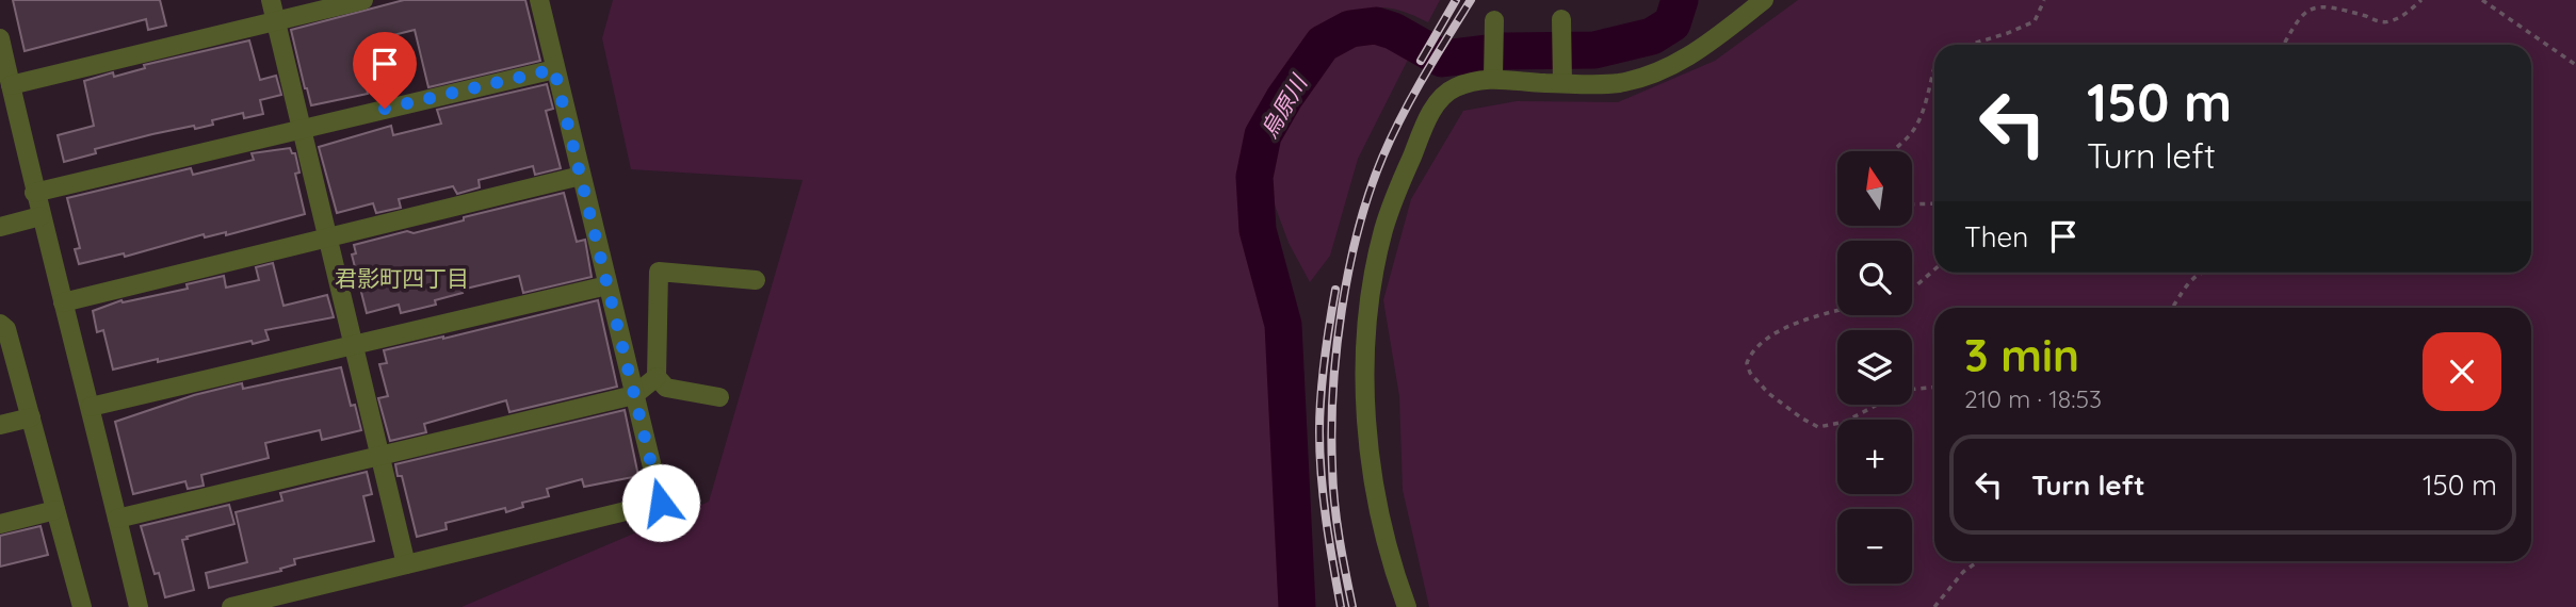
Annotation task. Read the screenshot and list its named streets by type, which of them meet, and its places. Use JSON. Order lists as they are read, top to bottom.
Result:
{
  "districts": ["君影町四丁目"],
  "water": ["烏原川"],
  "north": "top",
  "page": {
    "turn": ["150 m", "Turn left"],
    "map_buttons": ["+", "−"],
    "then": "Then",
    "heading": ["3 min", "210 m · 18:53"],
    "list": [
      {
        "name": "Turn left",
        "value": "150 m"
      }
    ]
  }
}
